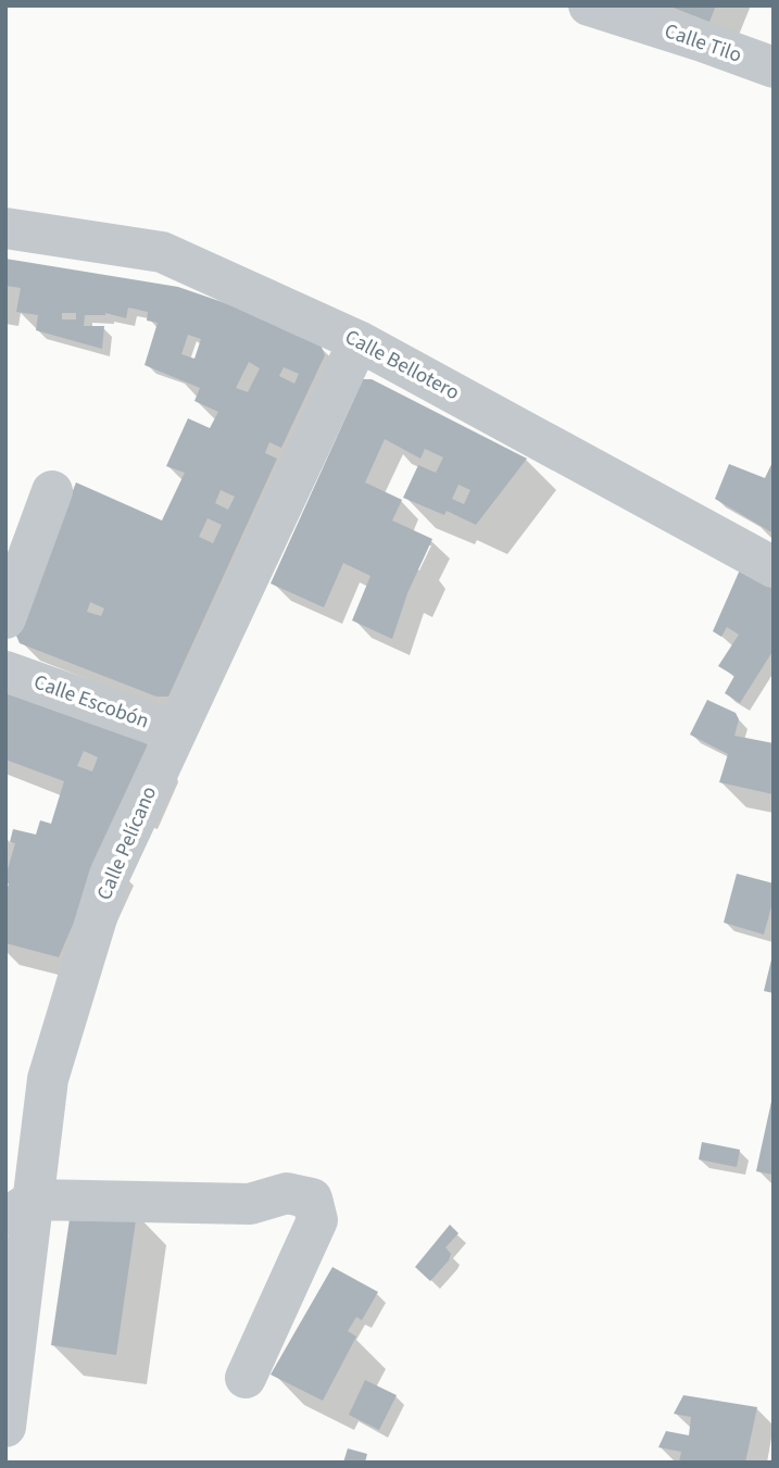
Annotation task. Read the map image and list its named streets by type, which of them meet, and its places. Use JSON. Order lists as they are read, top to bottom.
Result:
{
  "streets": {
    "street": [
      "Calle Tilo",
      "Calle Bellotero",
      "Calle Escobón",
      "Calle Pelícano"
    ]
  },
  "crossings": [
    ["Calle Bellotero", "Calle Pelícano"],
    ["Calle Escobón", "Calle Pelícano"]
  ]
}
